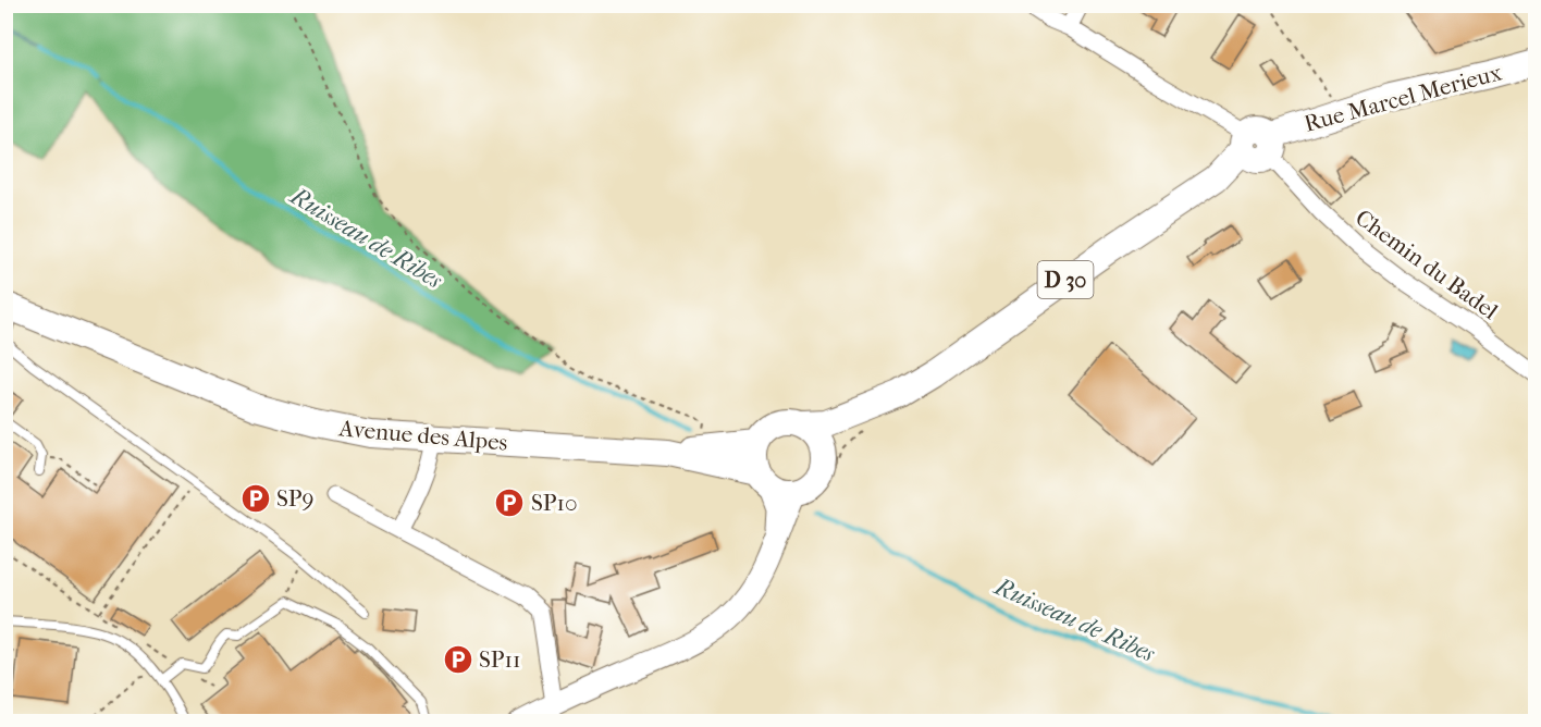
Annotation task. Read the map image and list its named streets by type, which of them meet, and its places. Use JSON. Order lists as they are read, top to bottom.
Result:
{
  "streets": {
    "main road": ["Rue Marcel Merieux", "D 30", "Avenue des Alpes"],
    "street": ["Chemin du Badel"]
  },
  "crossings": [
    ["Rue Marcel Merieux", "Chemin du Badel"],
    ["Rue Marcel Merieux", "Avenue des Alpes"]
  ],
  "water": ["Ruisseau de Ribes"],
  "places": {
    "parking": ["SP9", "SP10", "SP11"]
  }
}
